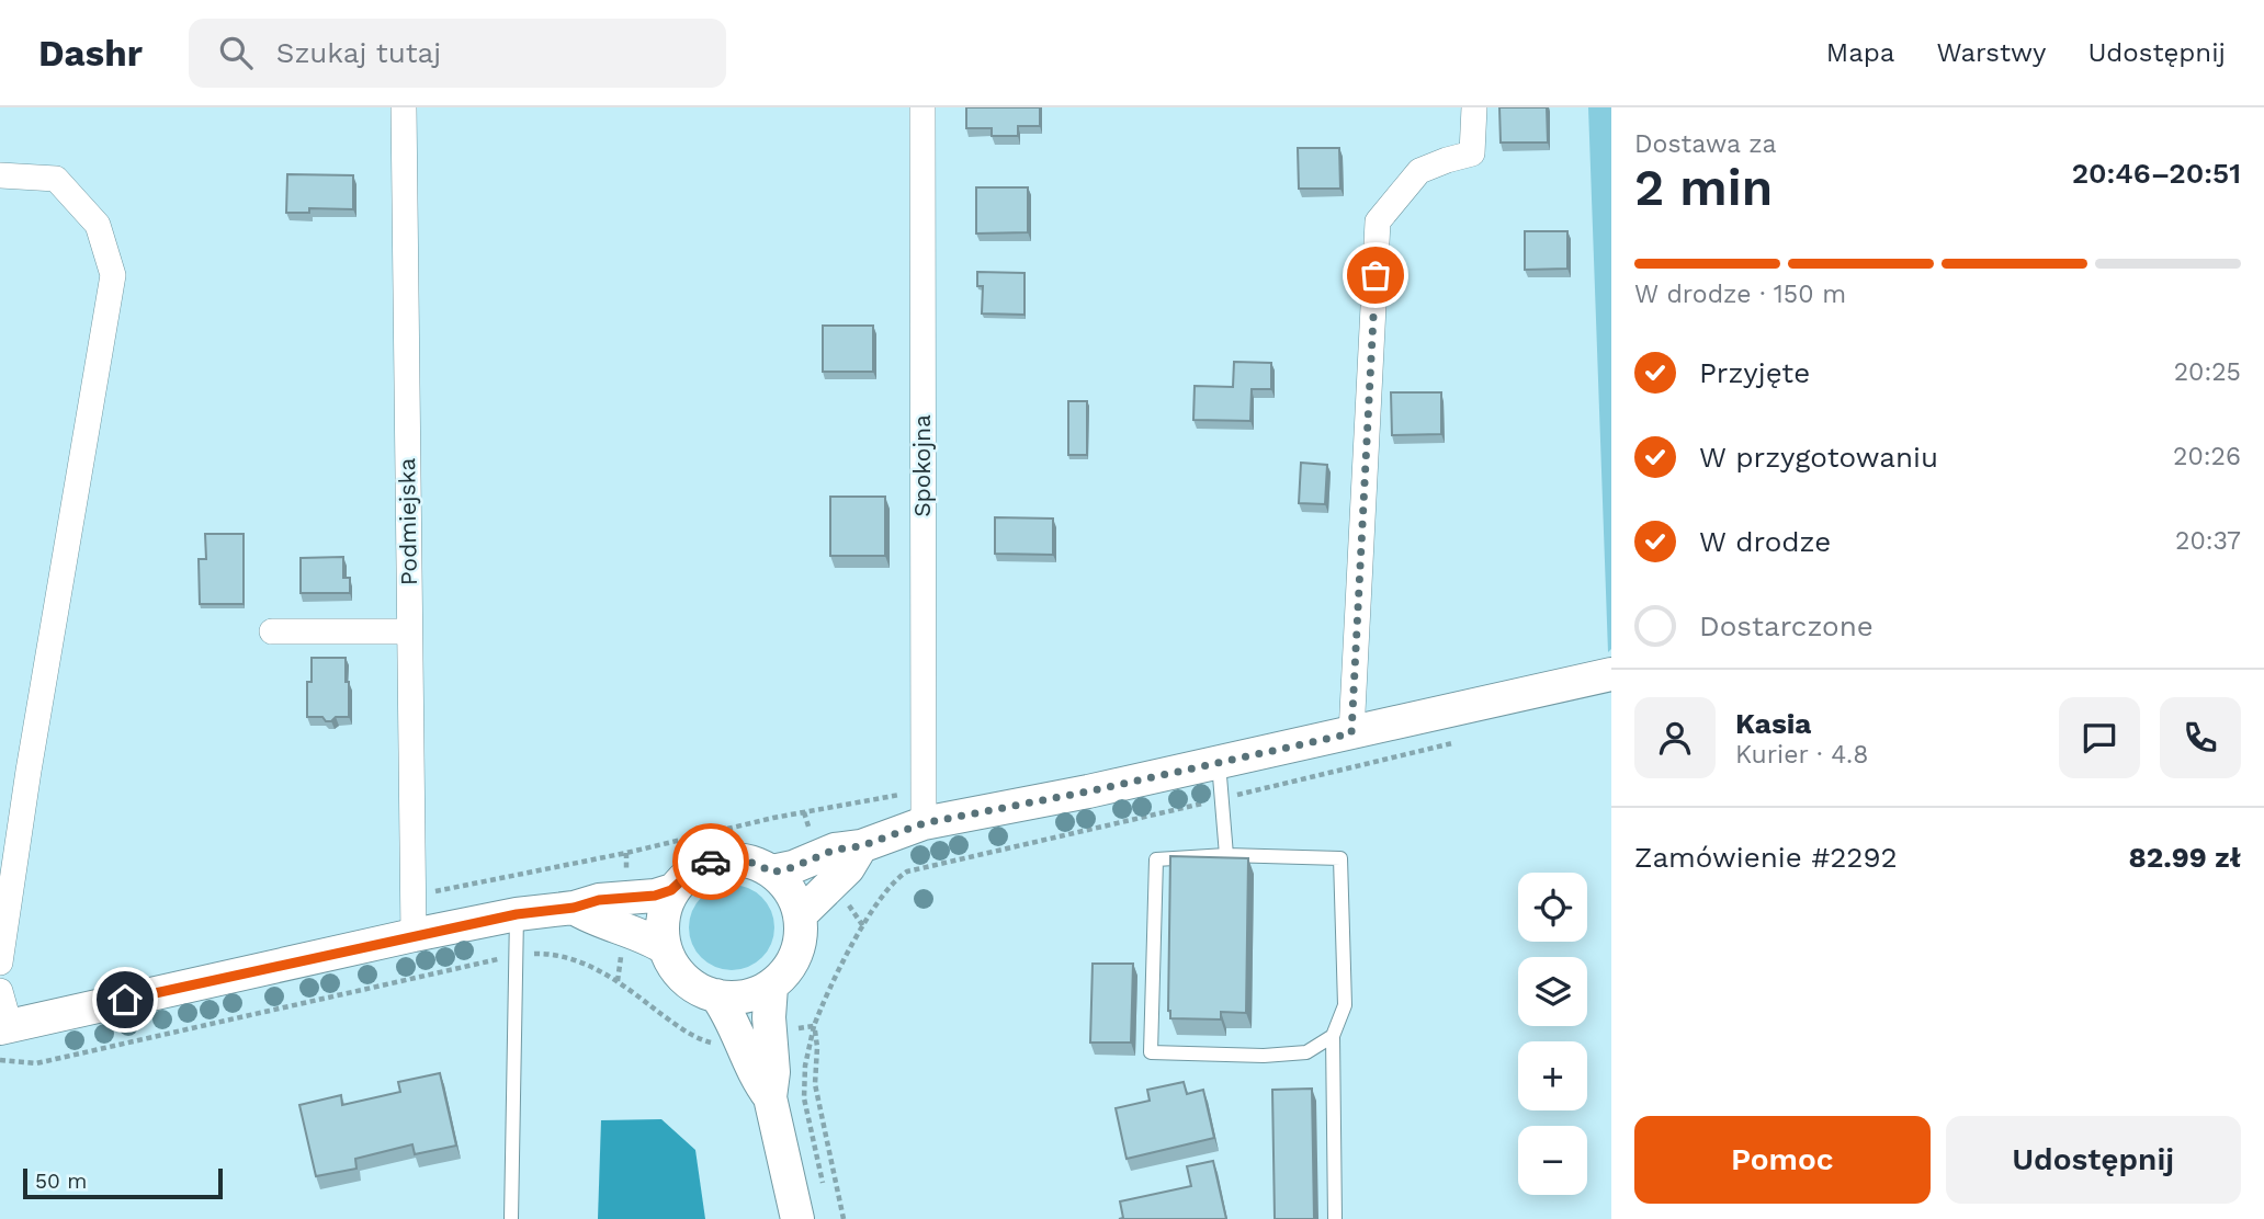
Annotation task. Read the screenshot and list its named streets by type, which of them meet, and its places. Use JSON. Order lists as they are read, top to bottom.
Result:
{
  "streets": {
    "street": ["Spokojna", "Podmiejska"]
  },
  "scale_bar": "50 m",
  "page": {
    "header": "Dashr",
    "search": "Szukaj tutaj",
    "nav": ["Mapa", "Warstwy", "Udostępnij"],
    "heading": ["2 min", "Dostawa za", "20:46–20:51"],
    "panel": [
      "Kasia",
      "Kurier · 4.8",
      "Zamówienie #2292",
      "82.99 zł"
    ],
    "bar": "W drodze · 150 m",
    "list": [
      ["Przyjęte", "20:25"],
      ["W przygotowaniu", "20:26"],
      ["W drodze", "20:37"],
      "Dostarczone"
    ],
    "map_buttons": ["+", "−"],
    "buttons": ["Pomoc", "Udostępnij"],
    "scale": "50 m"
  }
}
